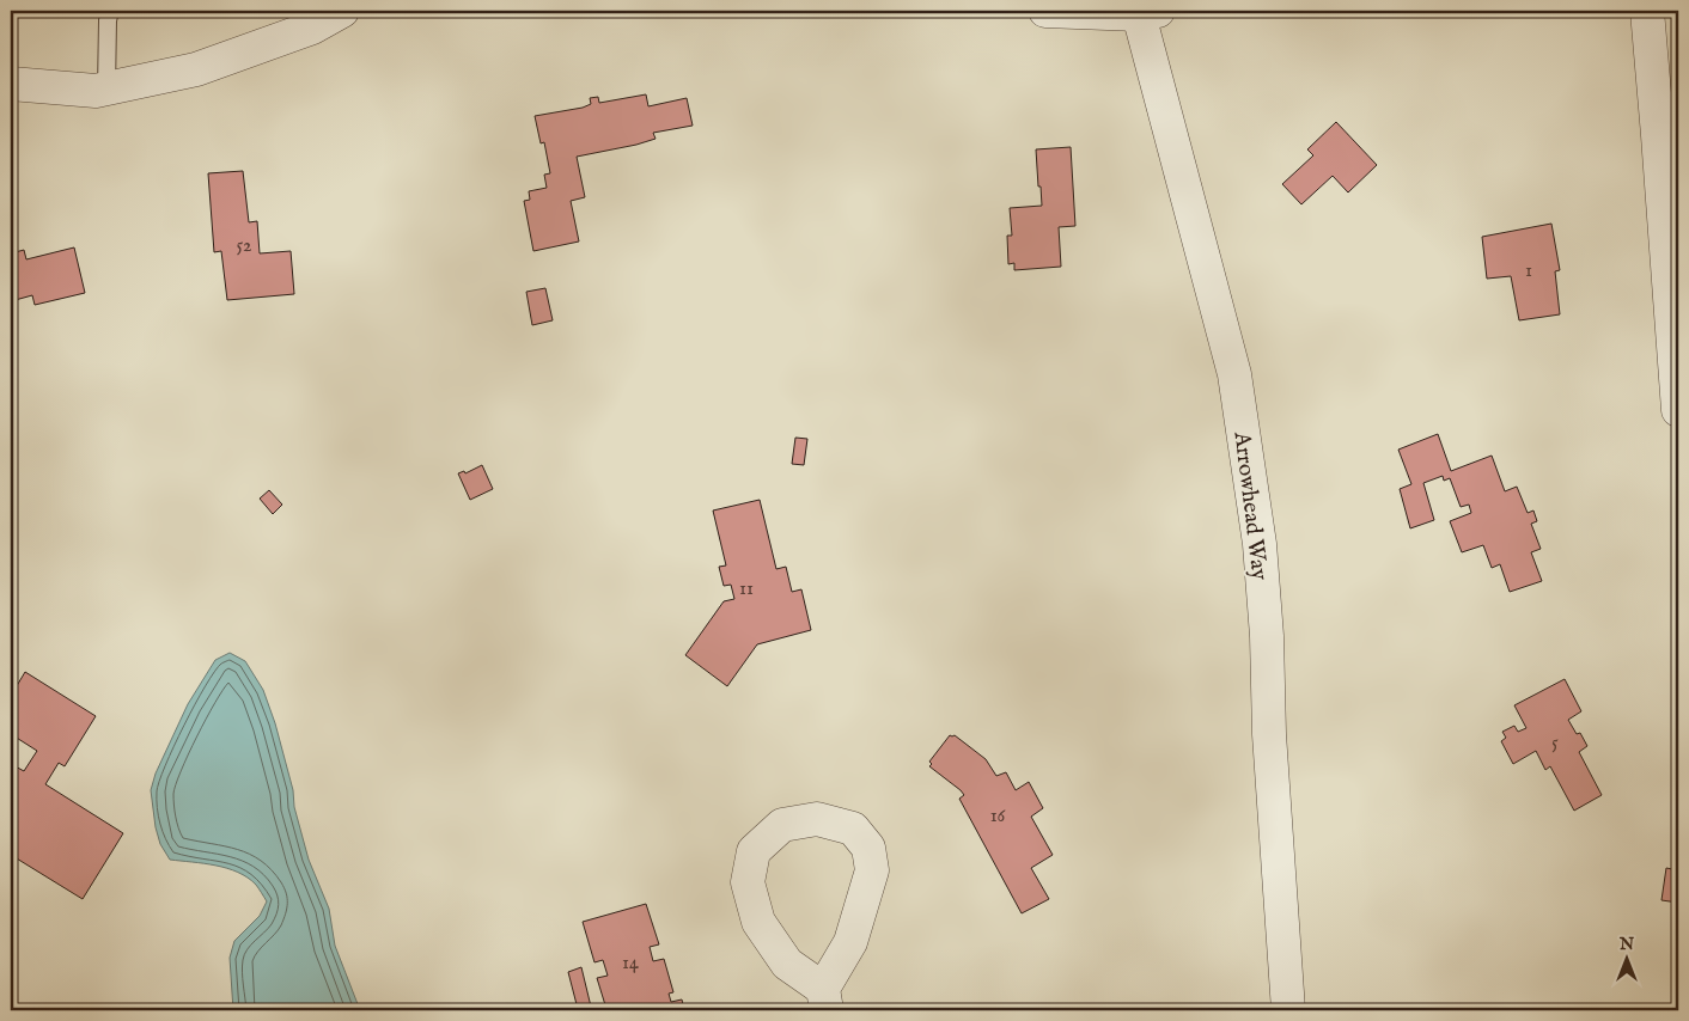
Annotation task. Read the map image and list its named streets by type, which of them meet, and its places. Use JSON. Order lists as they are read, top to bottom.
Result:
{
  "streets": {
    "street": ["Arrowhead Way"]
  },
  "house_numbers": [
    "52",
    "1",
    "11",
    "5",
    "16",
    "14"
  ],
  "north": "top"
}
